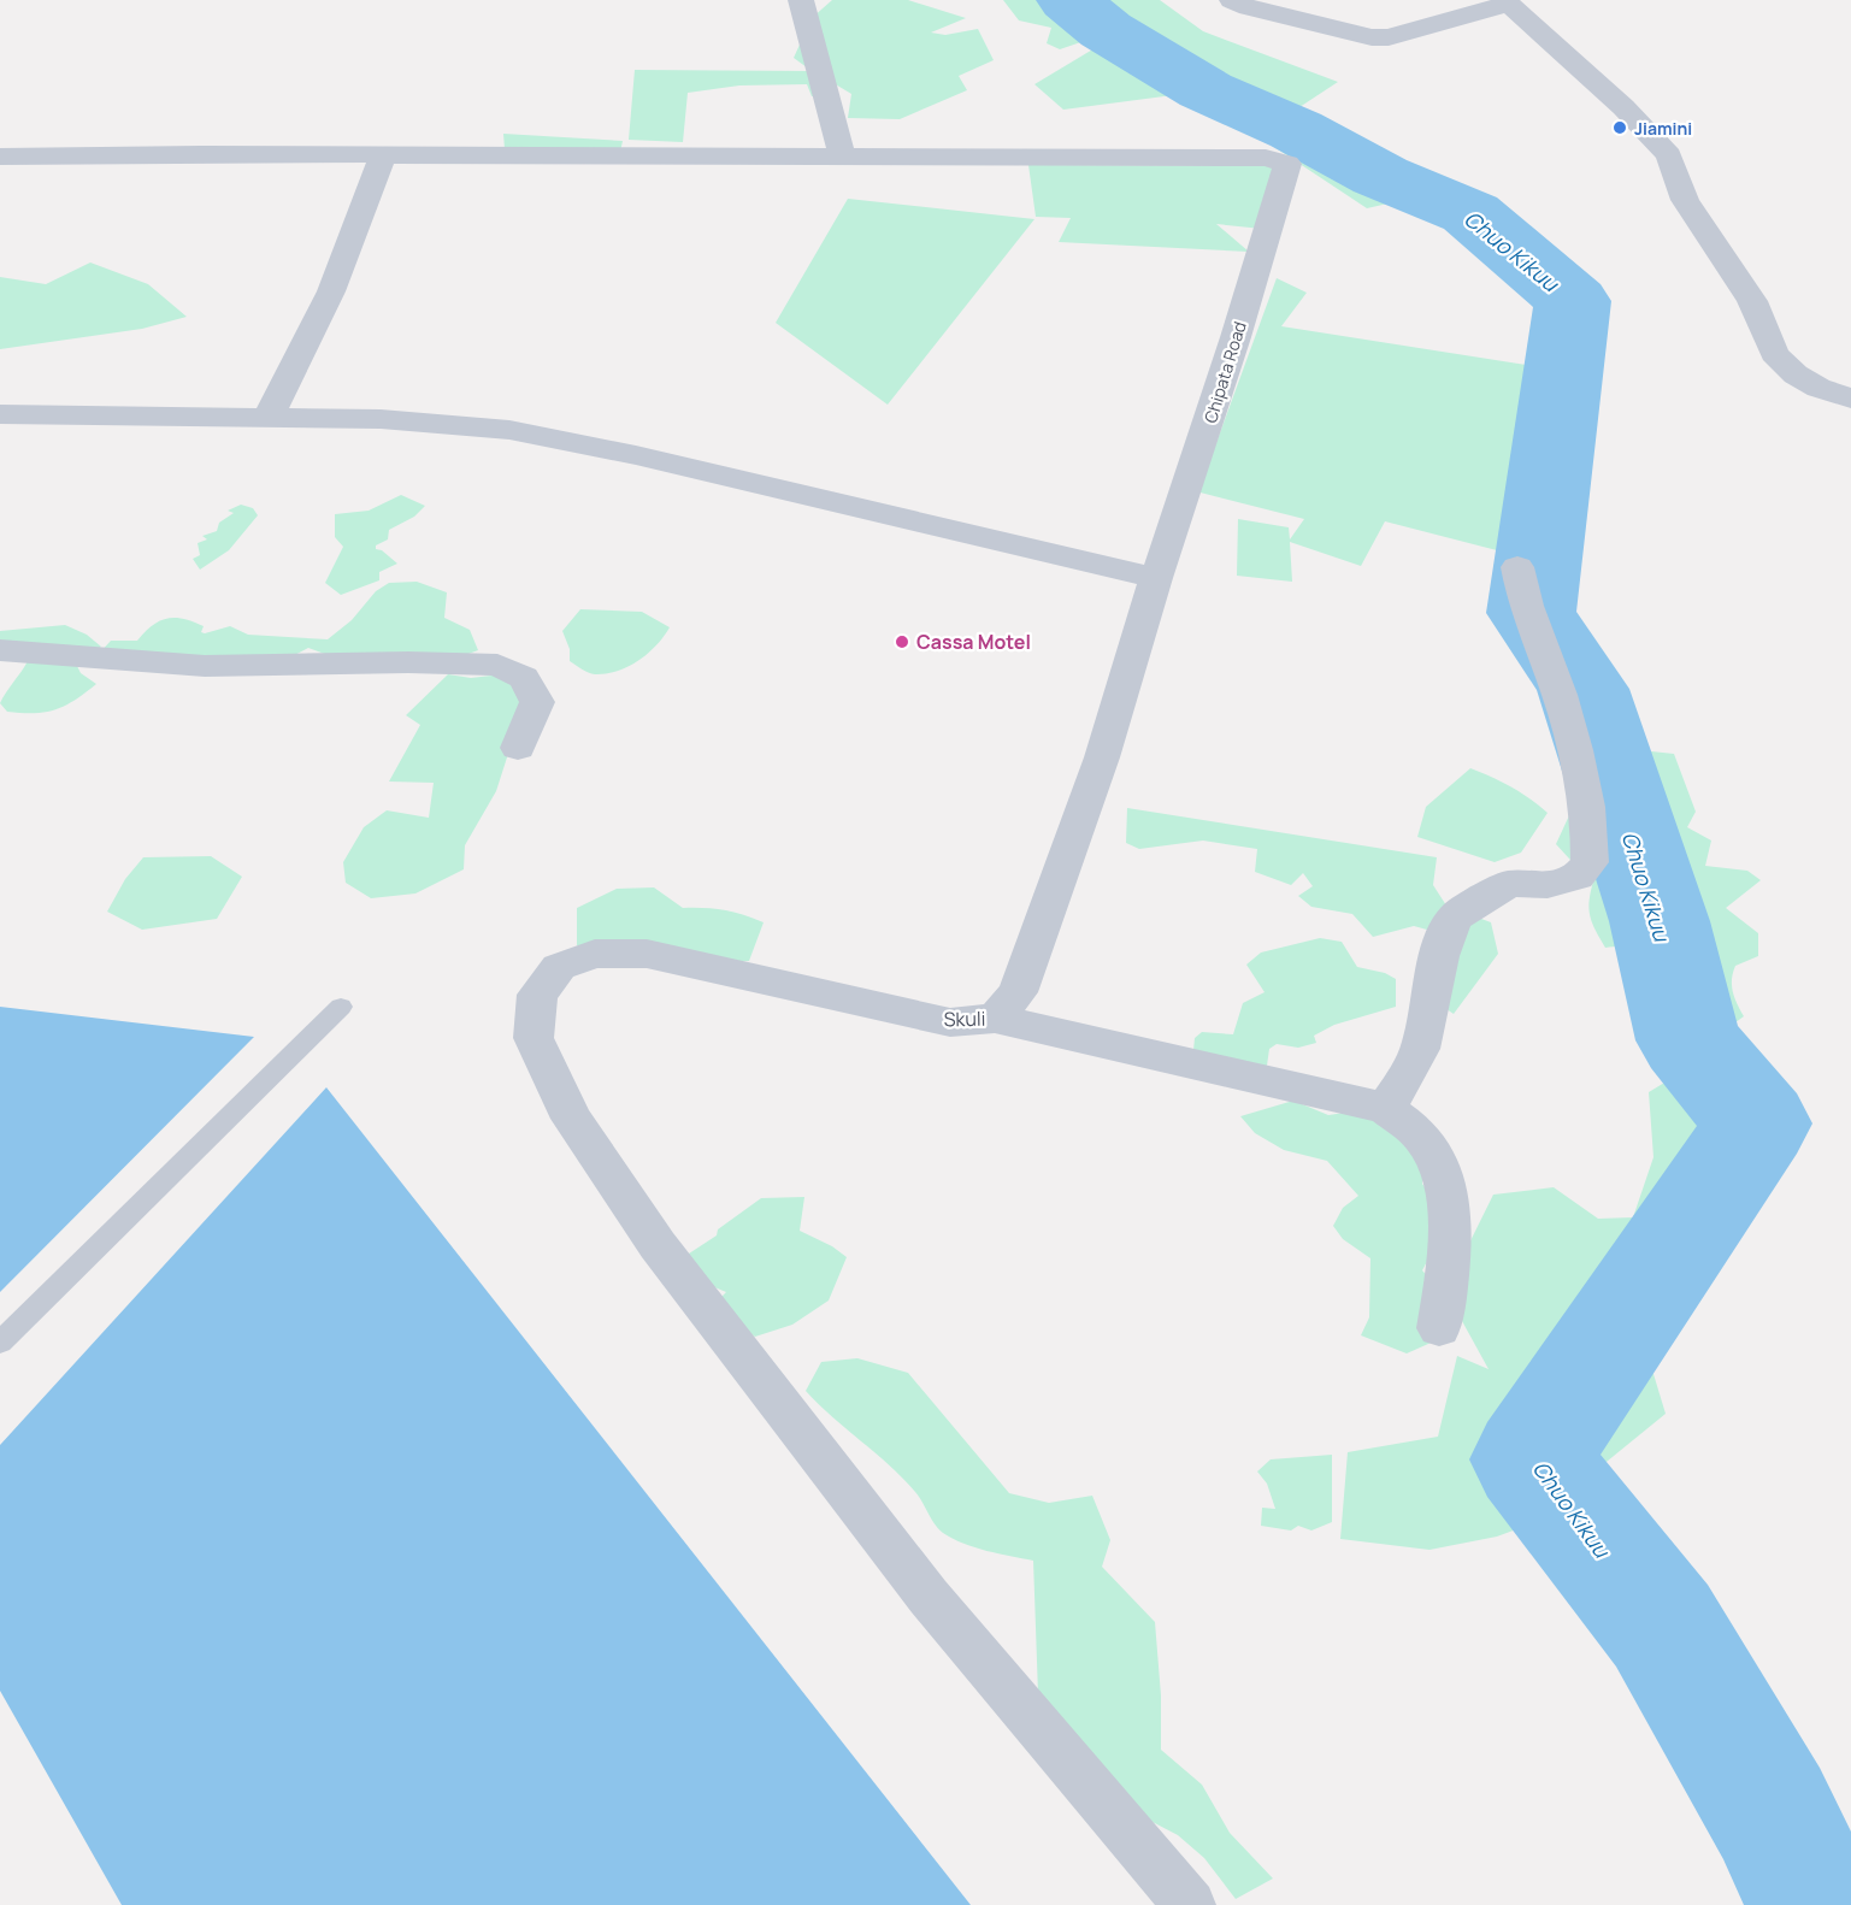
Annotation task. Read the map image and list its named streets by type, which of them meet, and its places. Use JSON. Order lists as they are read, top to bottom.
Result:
{
  "streets": {
    "street": ["Chipata Road", "Skuli"]
  },
  "crossings": [
    ["Chipata Road", "Skuli"]
  ],
  "water": ["Chuo Kikuu"],
  "places": ["Jiamini", "Cassa Motel"]
}
